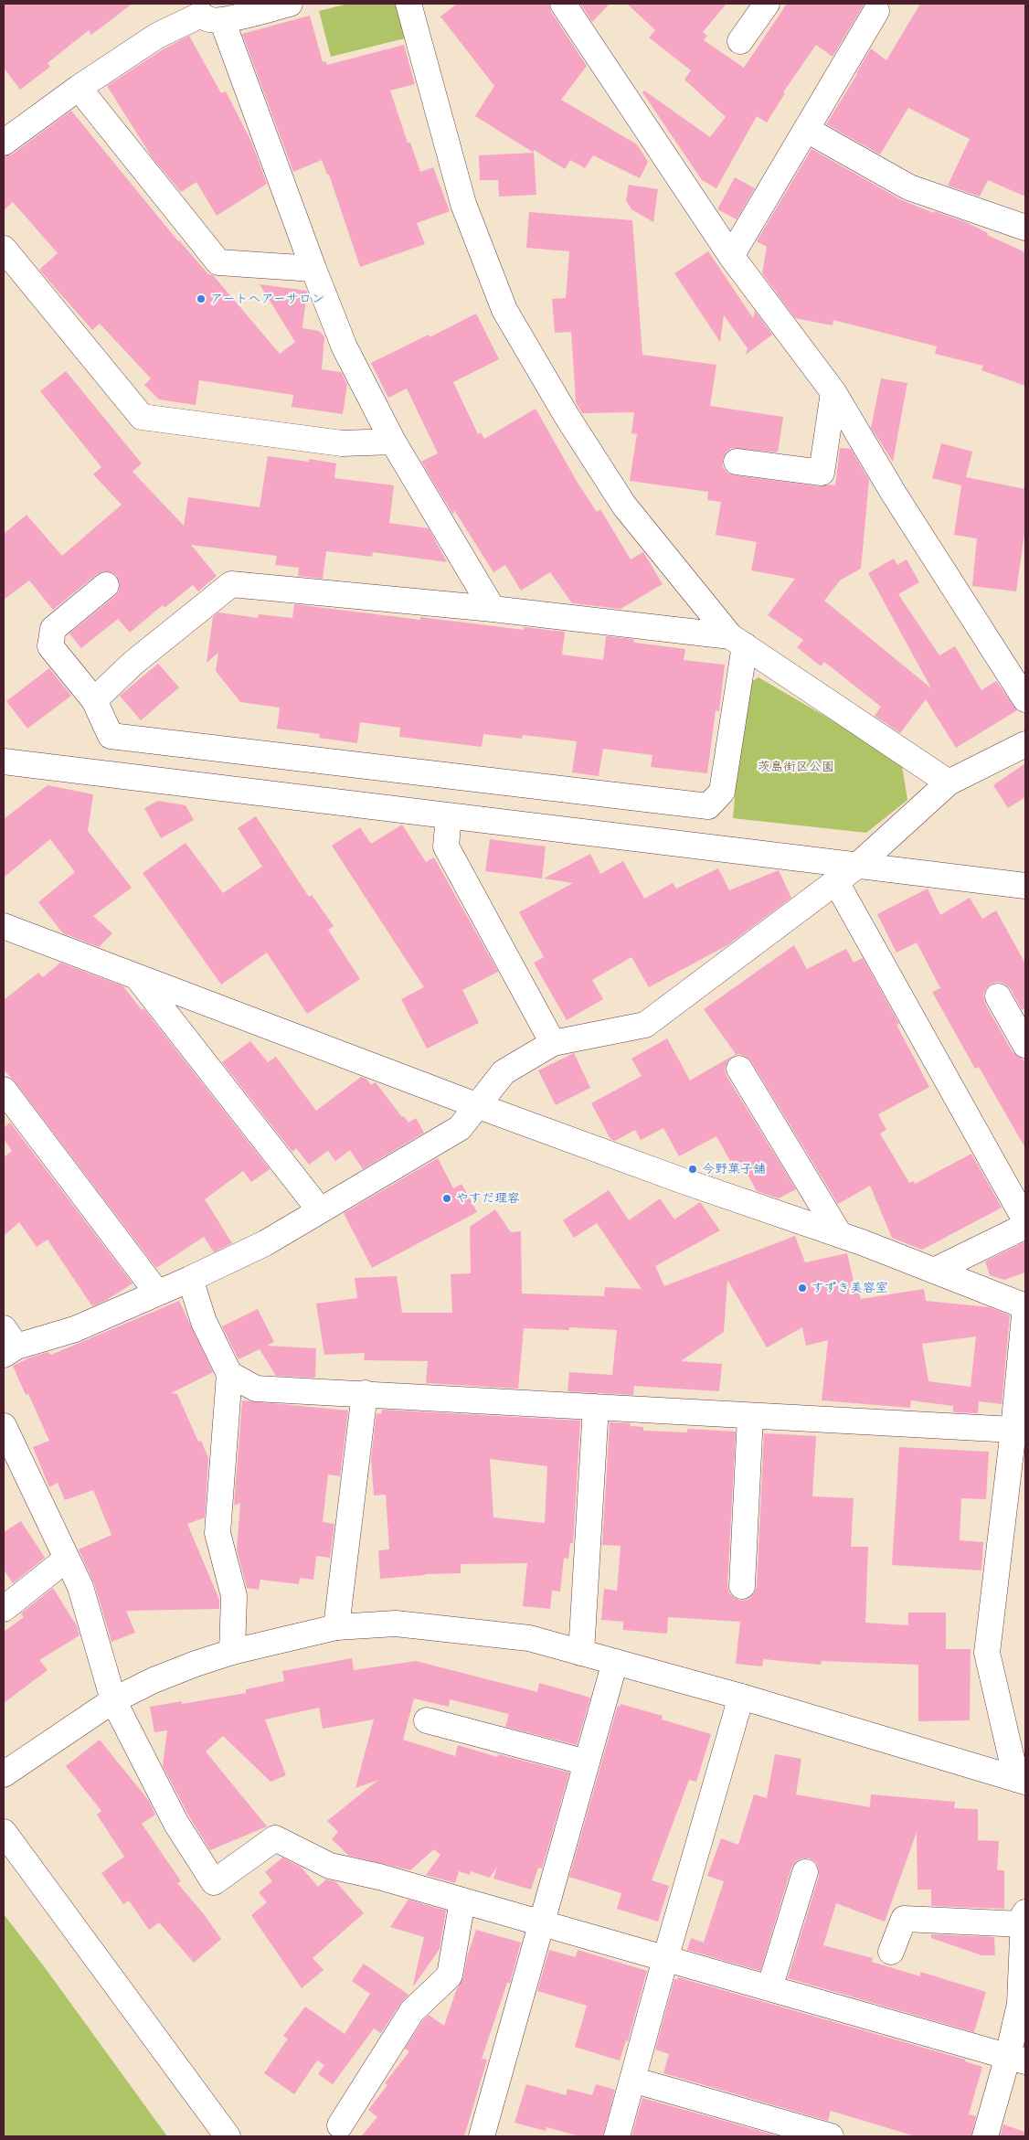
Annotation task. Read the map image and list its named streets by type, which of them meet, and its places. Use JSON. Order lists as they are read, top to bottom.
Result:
{
  "parks": ["茨島街区公園"],
  "places": [
    "アートヘアーサロン",
    "今野菓子舗",
    "やすだ理容",
    "すずき美容室"
  ]
}
